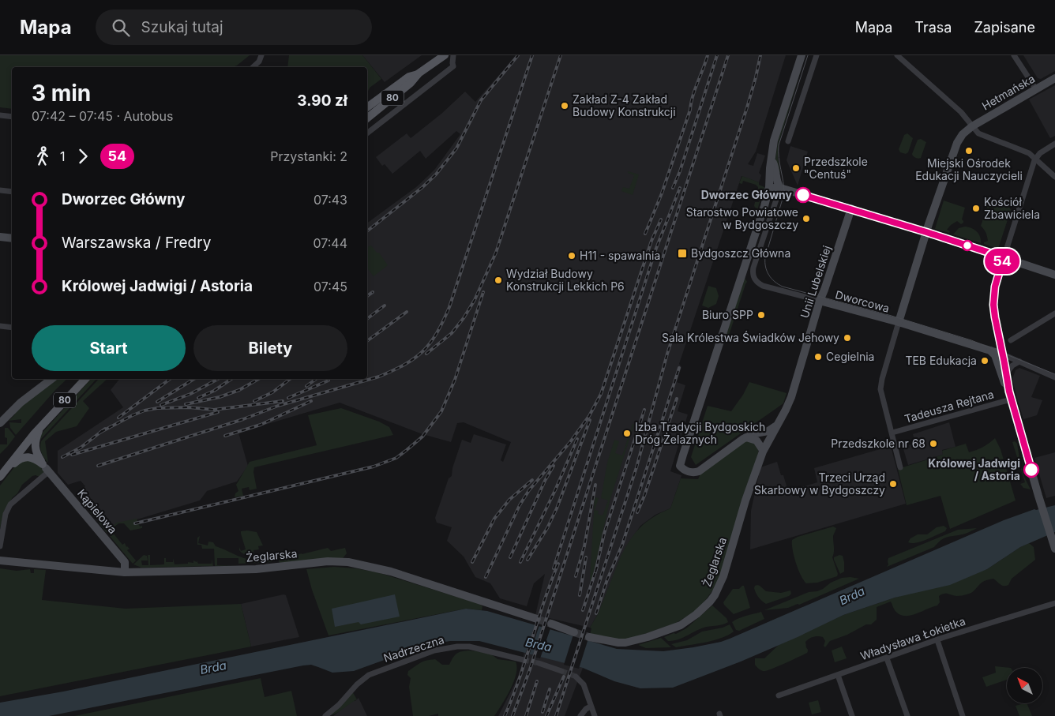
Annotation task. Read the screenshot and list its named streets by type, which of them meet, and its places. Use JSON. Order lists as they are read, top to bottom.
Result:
{
  "streets": {
    "main road": ["80"],
    "street": [
      "Hetmańska",
      "Unii Lubelskiej",
      "Dworcowa",
      "Tadeusza Rejtana",
      "Kąpielowa",
      "Żeglarska",
      "Władysława Łokietka",
      "Nadrzeczna"
    ]
  },
  "crossings": [
    ["Hetmańska", "Dworcowa"],
    ["Unii Lubelskiej", "Dworcowa"],
    ["Unii Lubelskiej", "Żeglarska"],
    ["Kąpielowa", "Żeglarska"]
  ],
  "water": ["Brda"],
  "places": {
    "other": [
      "Zakład Z-4 Zakład Budowy Konstrukcji",
      "Miejski Ośrodek Edukacji Nauczycieli",
      "Przedszkole \"Centuś\"",
      "Dworzec Główny",
      "Kościół Zbawiciela",
      "Starostwo Powiatowe w Bydgoszczy",
      "H11 - spawalnia",
      "Wydział Budowy Konstrukcji Lekkich P6",
      "Biuro SPP",
      "Sala Królestwa Świadków Jehowy",
      "Cegielnia",
      "TEB Edukacja",
      "Izba Tradycji Bydgoskich Dróg Żelaznych",
      "Przedszkole nr 68",
      "Królowej Jadwigi / Astoria",
      "Trzeci Urząd Skarbowy w Bydgoszczy"
    ],
    "transit": ["Bydgoszcz Główna"]
  },
  "lines": ["bus line 54"],
  "north": "top left",
  "page": {
    "header": "Mapa",
    "search": "Szukaj tutaj",
    "nav": ["Mapa", "Trasa", "Zapisane"],
    "on_map": "54",
    "heading": ["3 min", "07:42 – 07:45 · Autobus", "3.90 zł"],
    "legs": ["1", "54", "Przystanki: 2"],
    "list": [
      {
        "name": "Dworzec Główny",
        "value": "07:43"
      },
      {
        "name": "Warszawska / Fredry",
        "value": "07:44"
      },
      {
        "name": "Królowej Jadwigi / Astoria",
        "value": "07:45"
      }
    ],
    "buttons": ["Start", "Bilety"]
  }
}
